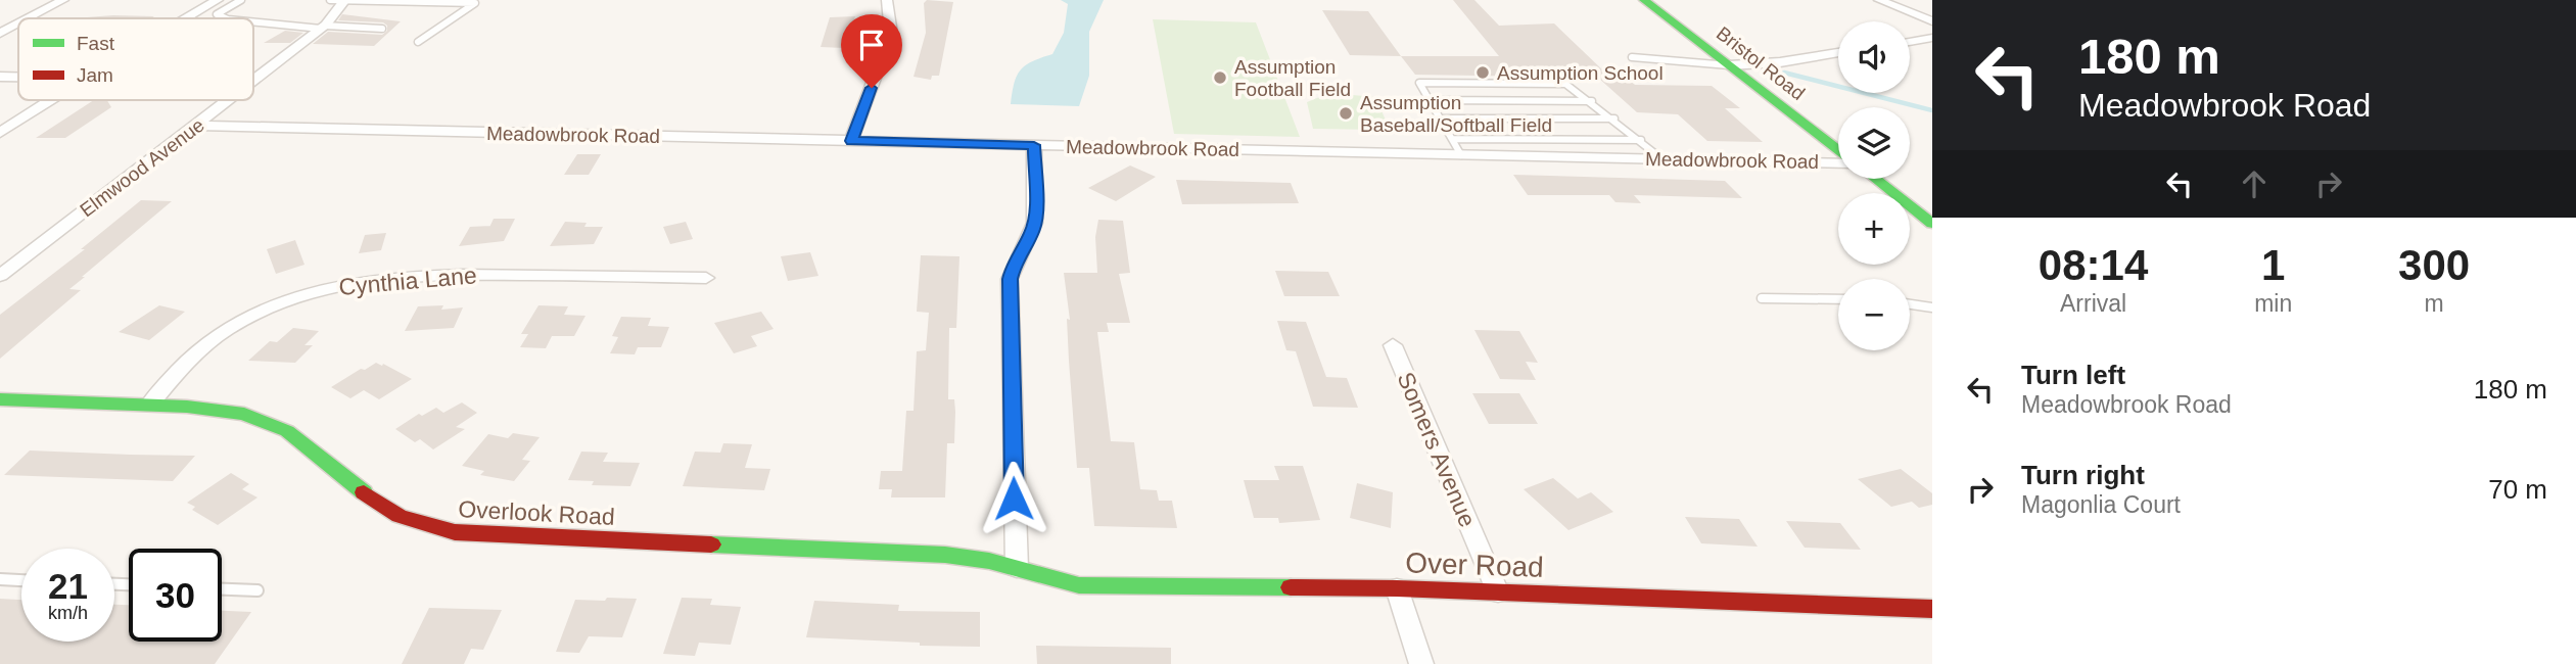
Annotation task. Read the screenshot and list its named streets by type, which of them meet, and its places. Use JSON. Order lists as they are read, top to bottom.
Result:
{
  "streets": {
    "street": [
      "Bristol Road",
      "Meadowbrook Road",
      "Elmwood Avenue",
      "Cynthia Lane",
      "Somers Avenue",
      "Overlook Road",
      "Over Road"
    ]
  },
  "crossings": [
    ["Meadowbrook Road", "Elmwood Avenue"],
    ["Cynthia Lane", "Overlook Road"],
    ["Somers Avenue", "Over Road"],
    ["Overlook Road", "Over Road"]
  ],
  "places": ["Assumption School", "Assumption Football Field", "Assumption Baseball/Softball Field"],
  "legend": ["Fast", "Jam"],
  "page": {
    "turn": ["180 m", "Meadowbrook Road"],
    "map_buttons": ["+", "−"],
    "eta": [
      "08:14",
      "Arrival",
      "1",
      "min",
      "300",
      "m"
    ],
    "list": [
      {
        "name": "Turn left",
        "note": "Meadowbrook Road",
        "value": "180 m"
      },
      {
        "name": "Turn right",
        "note": "Magonlia Court",
        "value": "70 m"
      }
    ],
    "speed": "21 km/h",
    "limit": "30"
  }
}
